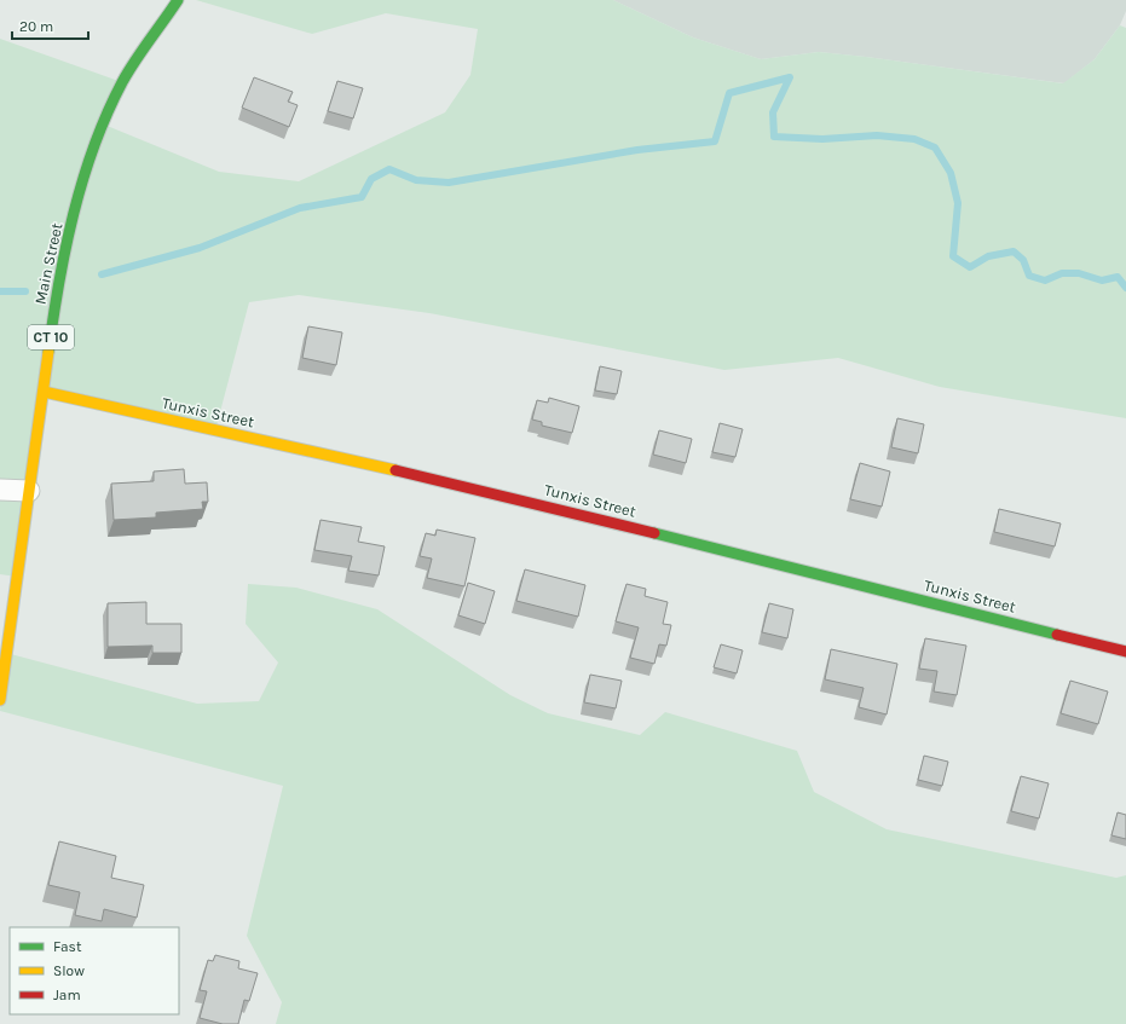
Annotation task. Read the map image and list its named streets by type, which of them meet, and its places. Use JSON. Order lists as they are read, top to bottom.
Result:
{
  "streets": {
    "main road": ["Main Street", "CT 10", "Tunxis Street"]
  },
  "crossings": [
    ["Main Street", "Tunxis Street"]
  ],
  "legend": ["Fast", "Slow", "Jam"],
  "scale_bar": "20 m"
}
